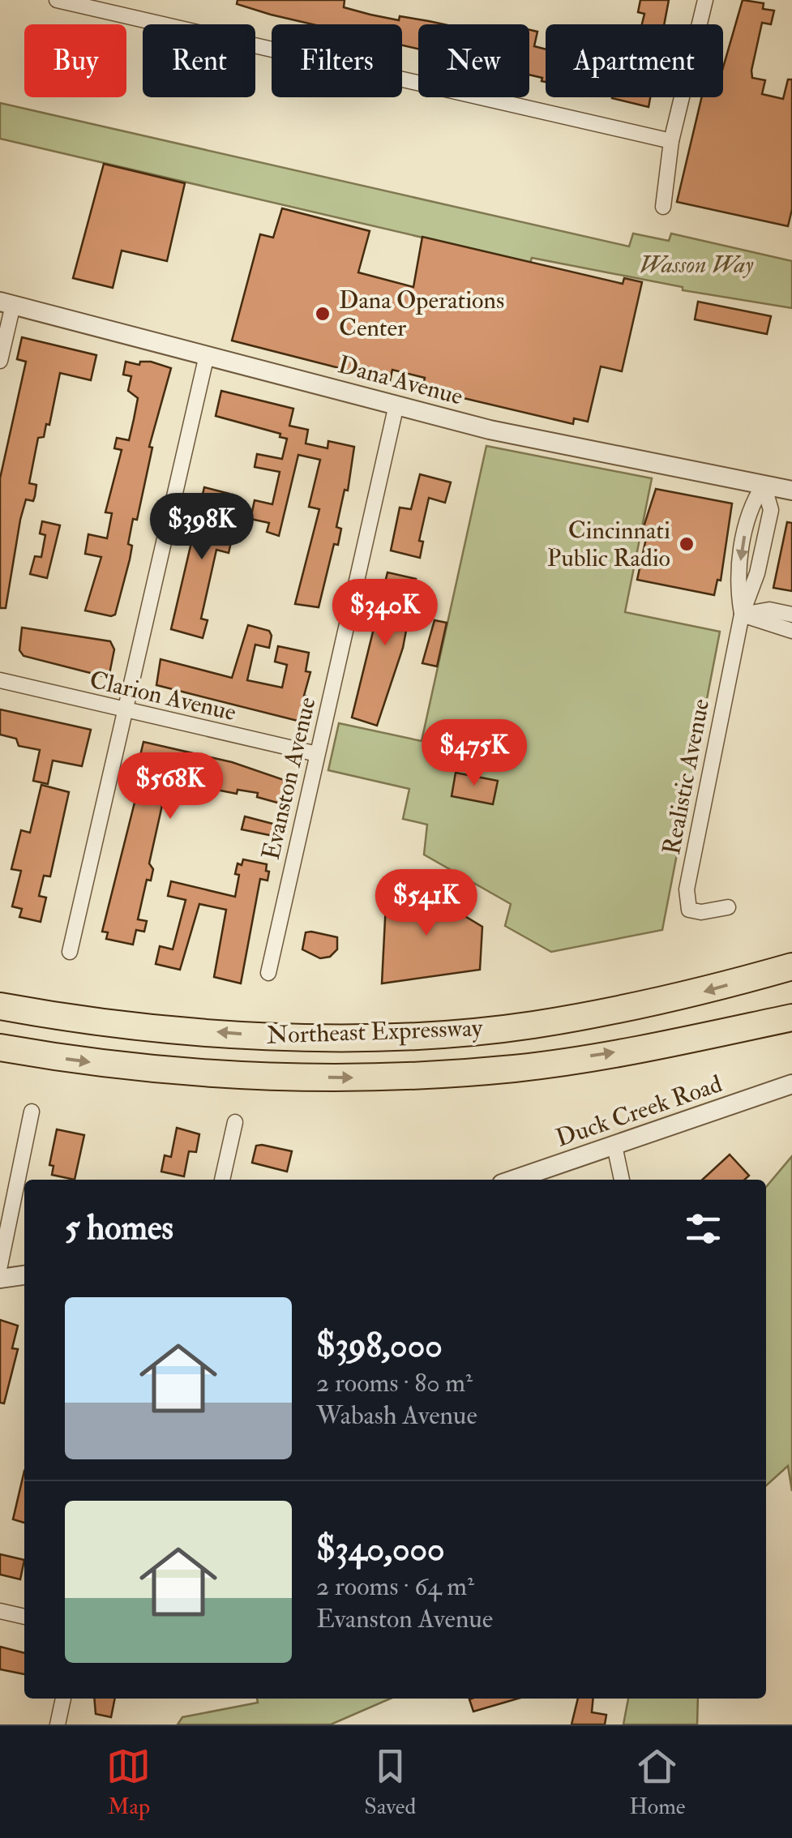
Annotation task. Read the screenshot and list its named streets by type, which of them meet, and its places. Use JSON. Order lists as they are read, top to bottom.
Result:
{
  "streets": {
    "highway": ["Northeast Expressway"],
    "street": [
      "Dana Avenue",
      "Clarion Avenue",
      "Realistic Avenue",
      "Evanston Avenue",
      "Duck Creek Road"
    ]
  },
  "crossings": [
    ["Dana Avenue", "Realistic Avenue"],
    ["Dana Avenue", "Evanston Avenue"],
    ["Clarion Avenue", "Evanston Avenue"]
  ],
  "parks": ["Wasson Way"],
  "places": ["Dana Operations Center", "Cincinnati Public Radio"],
  "page": {
    "chip": [
      "Buy",
      "Rent",
      "Filters",
      "New",
      "Apartment"
    ],
    "price": [
      "$398K",
      "$340K",
      "$475K",
      "$568K",
      "$541K"
    ],
    "heading": "5 homes",
    "list": [
      {
        "name": "$398,000",
        "note": "2 rooms · 80 m² · Wabash Avenue"
      },
      {
        "name": "$340,000",
        "note": "2 rooms · 64 m² · Evanston Avenue"
      }
    ],
    "tabs": ["Map", "Saved", "Home"]
  }
}
